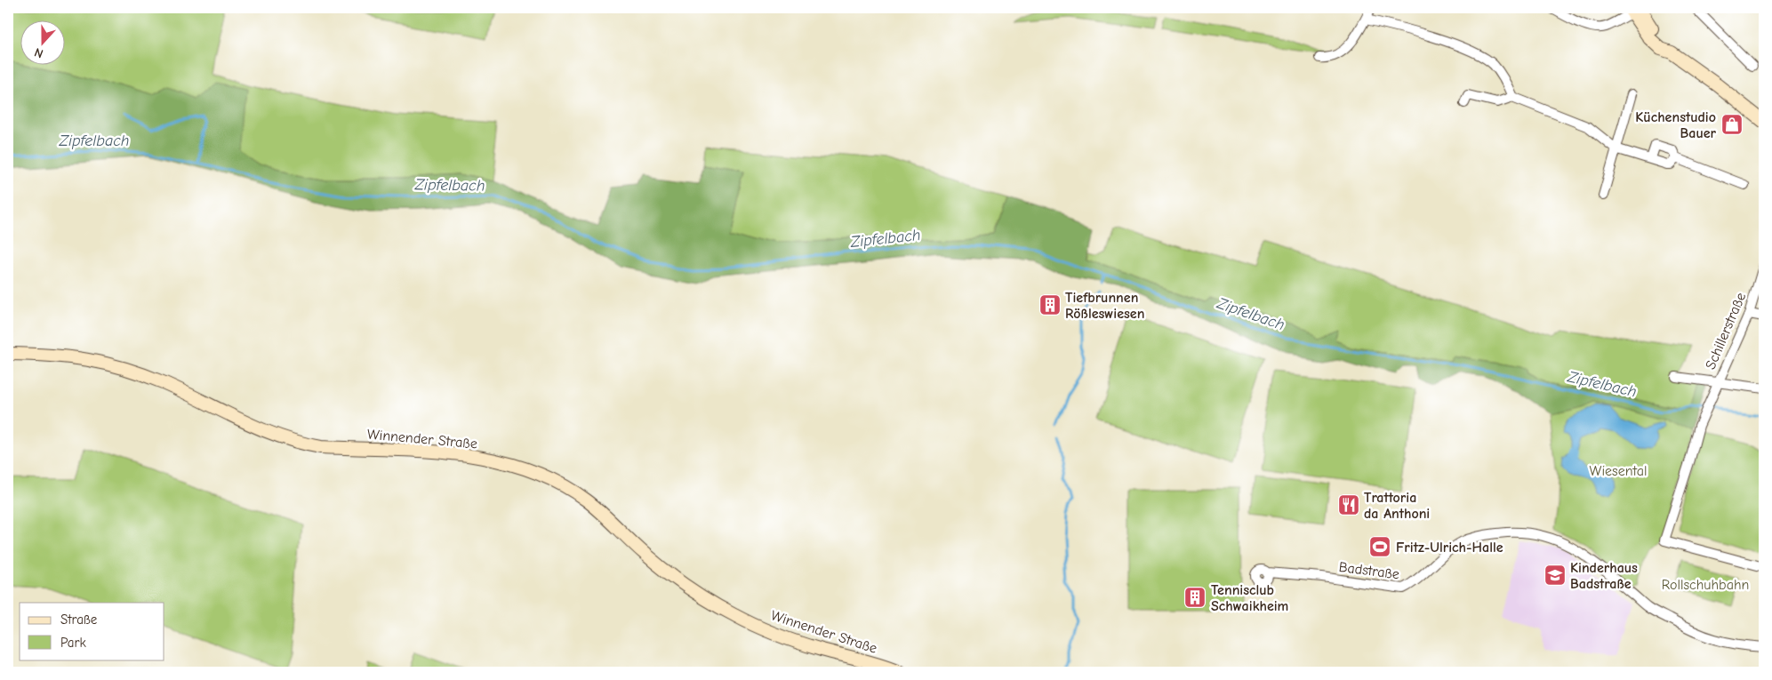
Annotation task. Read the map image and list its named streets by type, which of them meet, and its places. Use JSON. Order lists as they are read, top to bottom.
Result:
{
  "streets": {
    "main road": ["Winnender Straße"],
    "street": ["Schillerstraße", "Badstraße"]
  },
  "water": ["Zipfelbach"],
  "parks": ["Wiesental", "Rollschuhbahn"],
  "places": {
    "shop": ["Küchenstudio Bauer"],
    "building": ["Tiefbrunnen Rößleswiesen", "Tennisclub Schwaikheim"],
    "restaurant": ["Trattoria da Anthoni"],
    "sports": ["Fritz-Ulrich-Halle"],
    "school or university": ["Kinderhaus Badstraße"]
  },
  "legend": ["Straße", "Park"],
  "north": "bottom"
}
